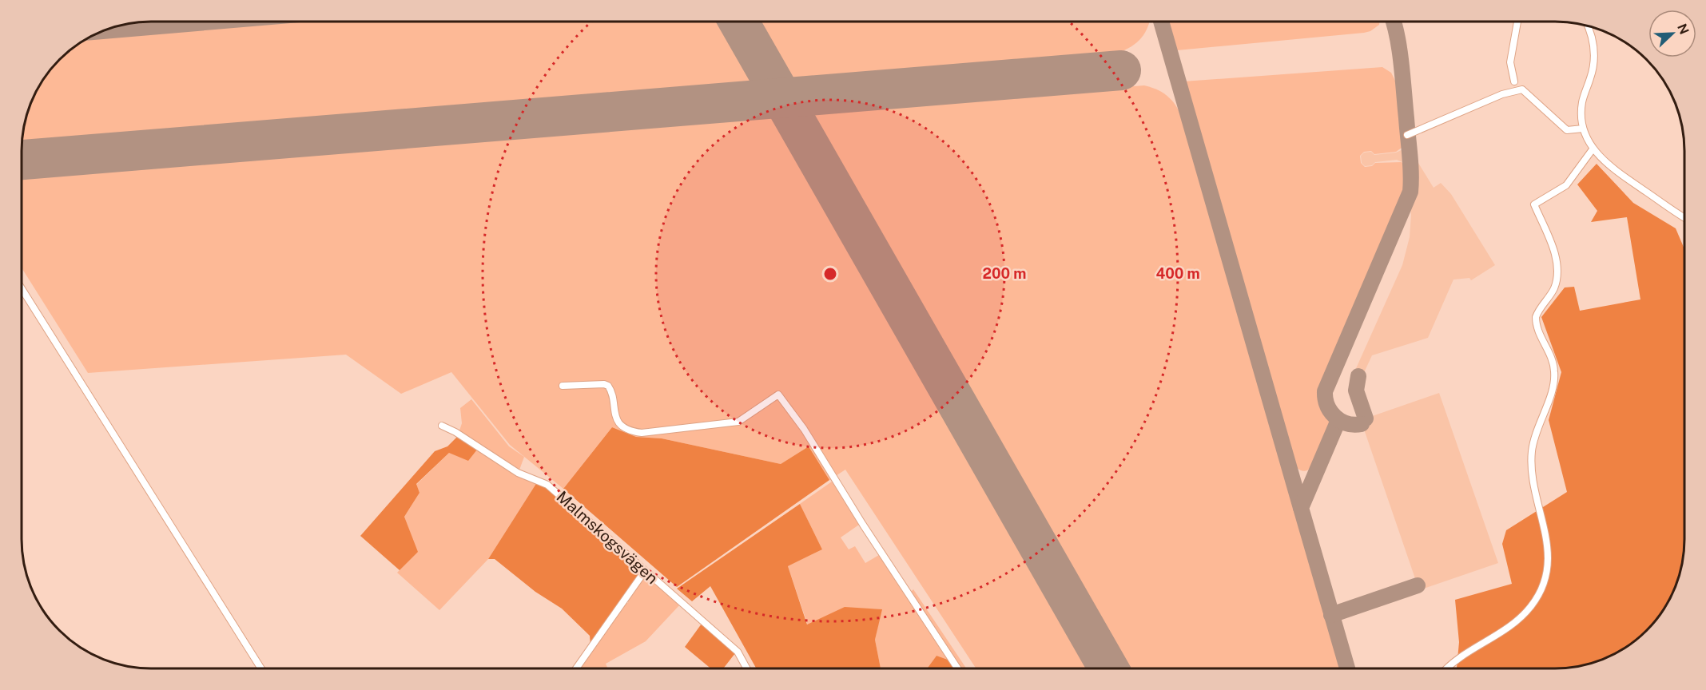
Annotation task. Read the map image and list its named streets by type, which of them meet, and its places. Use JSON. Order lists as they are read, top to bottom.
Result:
{
  "streets": {
    "street": ["Malmskogsvägen"]
  },
  "north": "top right",
  "rings": ["200 m", "400 m"]
}
